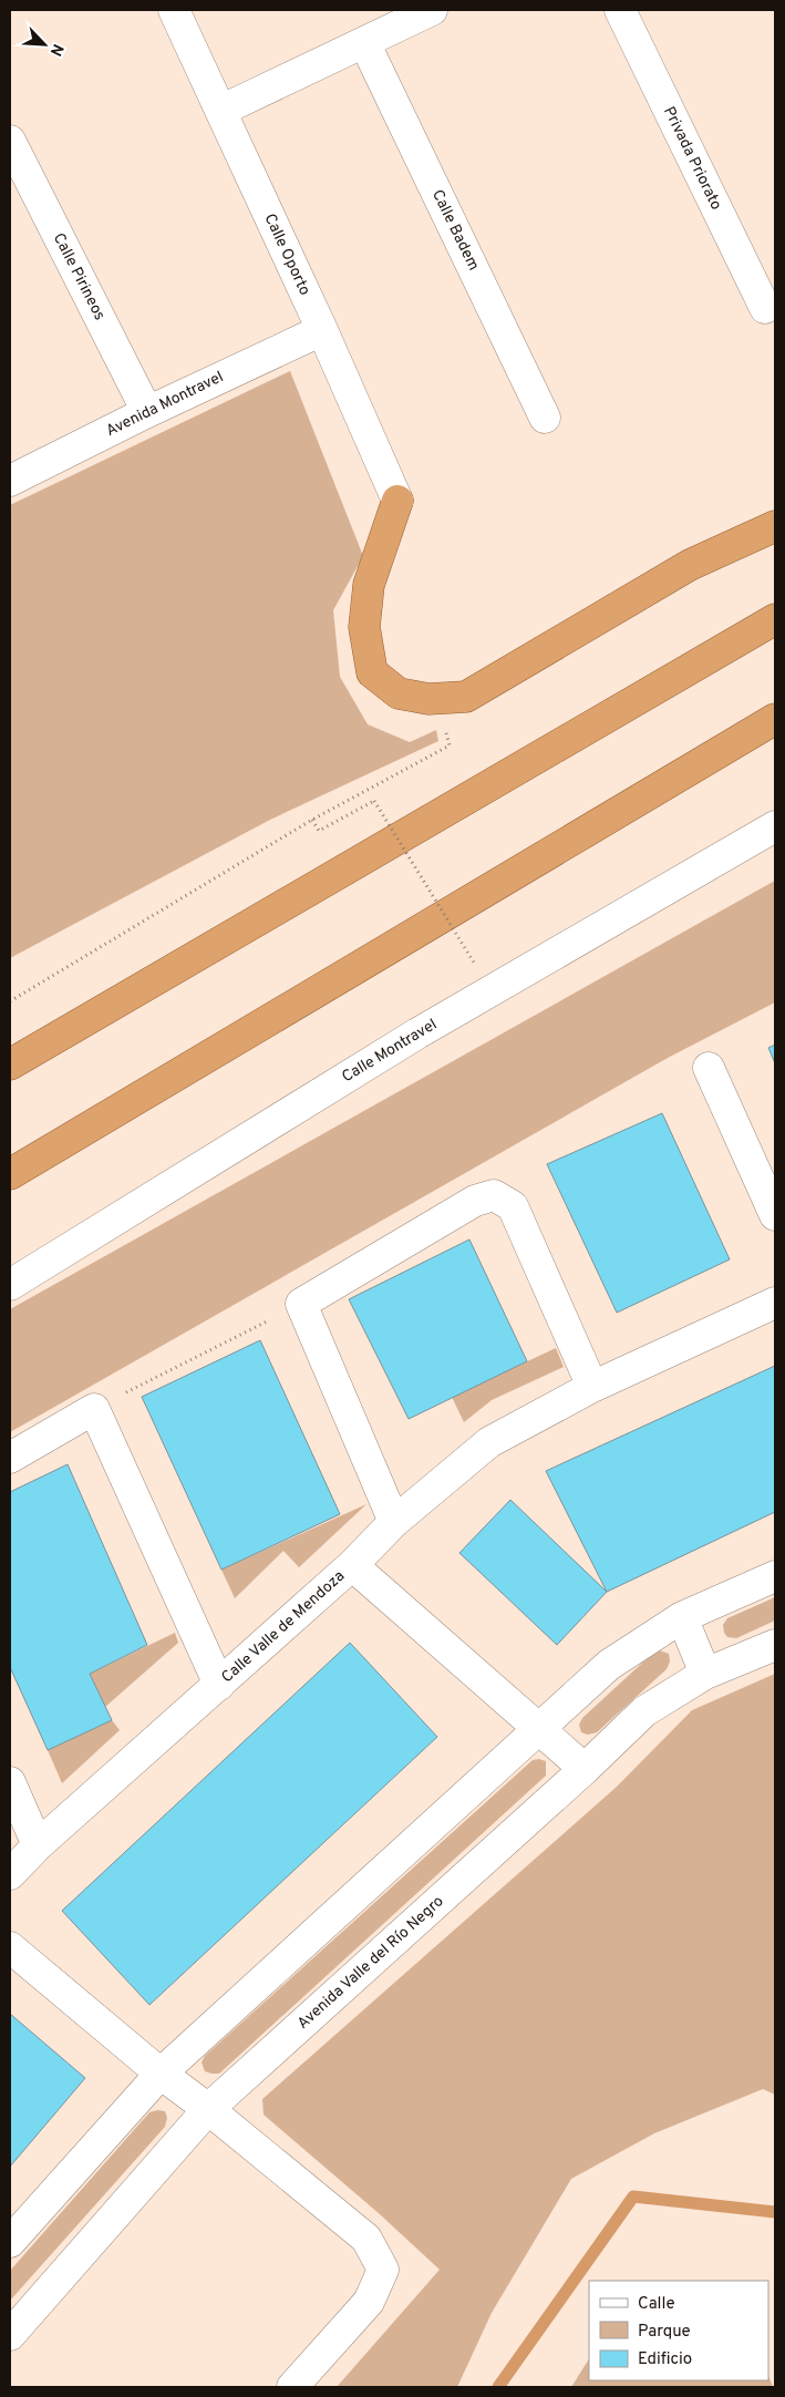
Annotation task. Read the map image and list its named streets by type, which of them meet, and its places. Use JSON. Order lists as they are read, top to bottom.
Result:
{
  "streets": {
    "street": [
      "Privada Priorato",
      "Calle Badem",
      "Calle Oporto",
      "Calle Pirineos",
      "Avenida Montravel",
      "Calle Montravel",
      "Calle Valle de Mendoza",
      "Avenida Valle del Río Negro"
    ]
  },
  "crossings": [
    ["Calle Oporto", "Avenida Montravel"],
    ["Calle Pirineos", "Avenida Montravel"],
    ["Calle Valle de Mendoza", "Avenida Valle del Río Negro"]
  ],
  "legend": ["Calle", "Parque", "Edificio"],
  "north": "bottom right"
}
